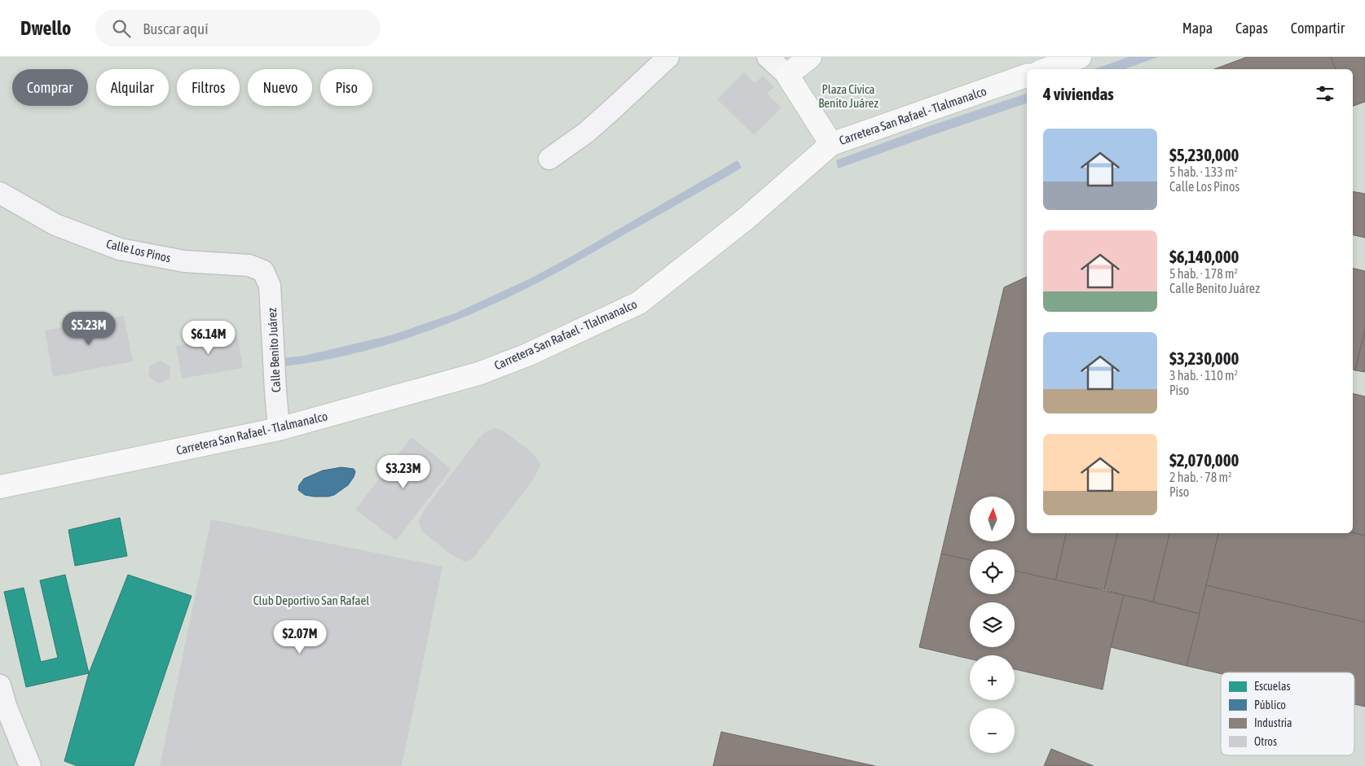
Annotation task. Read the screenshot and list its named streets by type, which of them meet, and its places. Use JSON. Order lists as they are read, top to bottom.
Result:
{
  "streets": {
    "street": ["Carretera San Rafael - Tlalmanalco", "Calle Los Pinos", "Calle Benito Juárez"]
  },
  "crossings": [
    ["Carretera San Rafael - Tlalmanalco", "Calle Benito Juárez"],
    ["Calle Los Pinos", "Calle Benito Juárez"]
  ],
  "parks": ["Plaza Cívica Benito Juárez", "Club Deportivo San Rafael"],
  "legend": [
    "Escuelas",
    "Público",
    "Industria",
    "Otros"
  ],
  "north": "top",
  "page": {
    "header": "Dwello",
    "search": "Buscar aquí",
    "nav": ["Mapa", "Capas", "Compartir"],
    "chip": [
      "Comprar",
      "Alquilar",
      "Filtros",
      "Nuevo",
      "Piso"
    ],
    "heading": "4 viviendas",
    "list": [
      {
        "name": "$5,230,000",
        "note": "5 hab. · 133 m² · Calle Los Pinos"
      },
      {
        "name": "$6,140,000",
        "note": "5 hab. · 178 m² · Calle Benito Juárez"
      },
      {
        "name": "$3,230,000",
        "note": "3 hab. · 110 m² · Piso"
      },
      {
        "name": "$2,070,000",
        "note": "2 hab. · 78 m² · Piso"
      }
    ],
    "price": [
      "$5.23M",
      "$6.14M",
      "$3.23M",
      "$2.07M"
    ],
    "map_buttons": ["+", "−"]
  }
}
